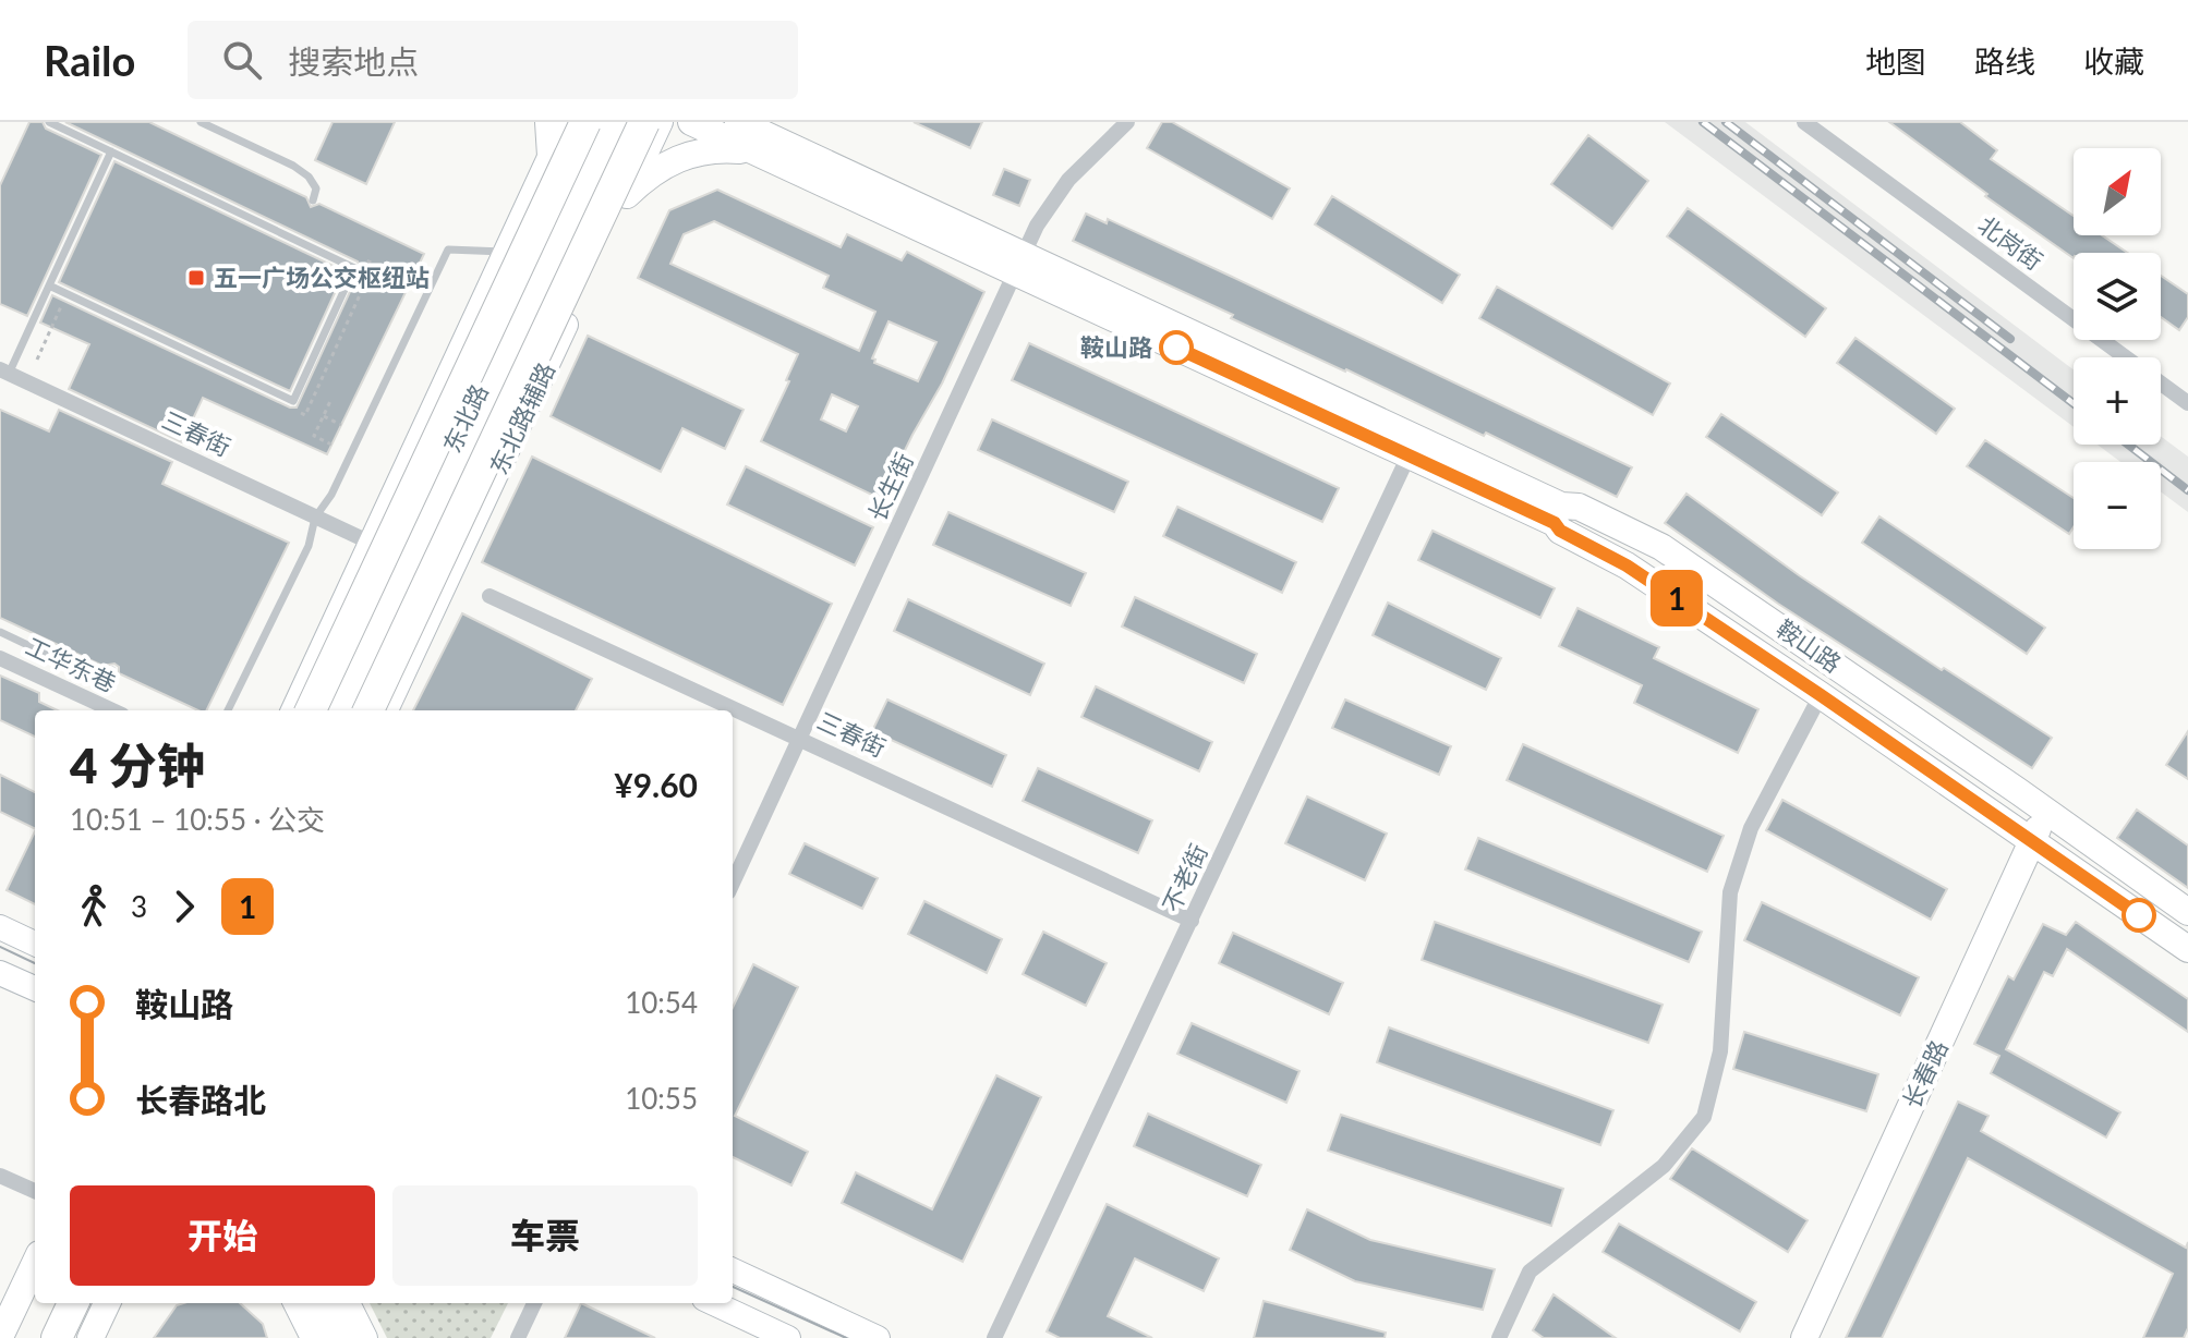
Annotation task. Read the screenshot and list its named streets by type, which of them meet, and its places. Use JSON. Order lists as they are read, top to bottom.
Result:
{
  "streets": {
    "highway": ["东北路"],
    "main road": ["东北路辅路", "鞍山路", "长春路"],
    "street": [
      "北岗街",
      "三春街",
      "长生街",
      "工华东巷",
      "不老街"
    ]
  },
  "crossings": [
    ["三春街", "长生街"],
    ["三春街", "不老街"],
    ["长生街", "鞍山路"],
    ["鞍山路", "不老街"],
    ["鞍山路", "长春路"]
  ],
  "places": {
    "transit": ["五一广场公交枢纽站"],
    "other": ["鞍山路"]
  },
  "lines": ["bus line 1"],
  "north": "top right",
  "page": {
    "header": "Railo",
    "search": "搜索地点",
    "nav": ["地图", "路线", "收藏"],
    "on_map": "1",
    "map_buttons": ["+", "−"],
    "heading": ["4 分钟", "10:51 – 10:55 · 公交", "¥9.60"],
    "legs": ["3", "1"],
    "list": [
      {
        "name": "鞍山路",
        "value": "10:54"
      },
      {
        "name": "长春路北",
        "value": "10:55"
      }
    ],
    "buttons": ["开始", "车票"]
  }
}
